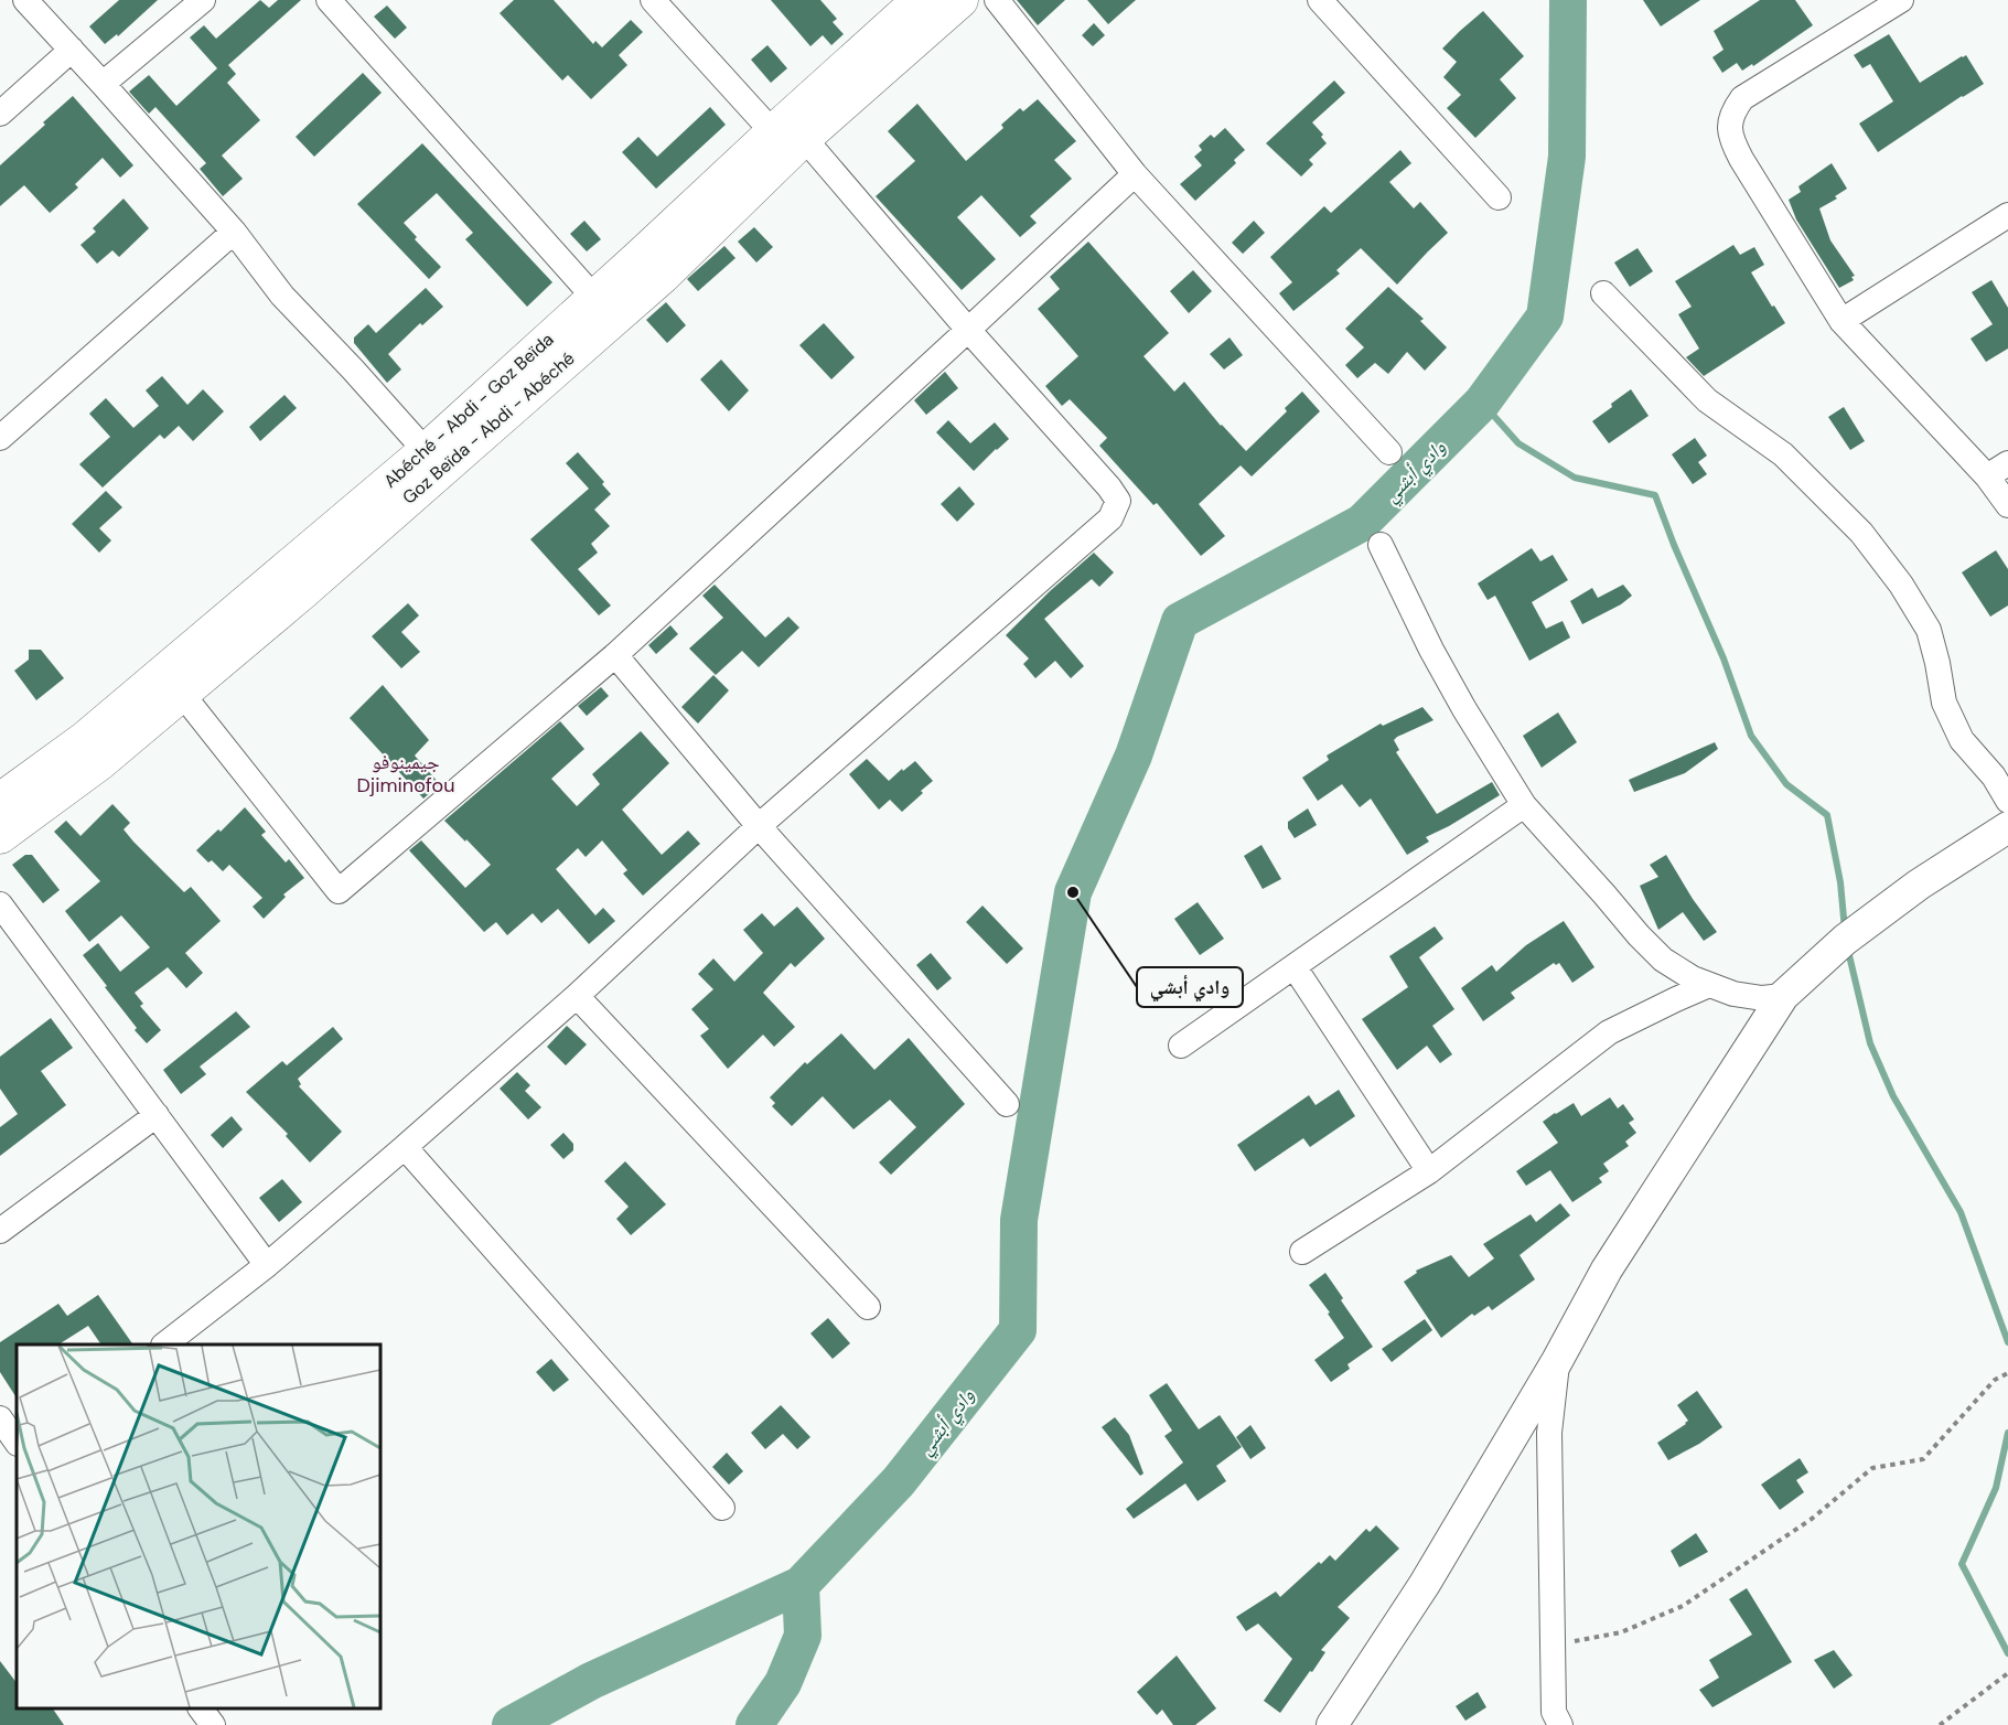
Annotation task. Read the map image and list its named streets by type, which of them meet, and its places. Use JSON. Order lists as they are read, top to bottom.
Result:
{
  "streets": {
    "main road": ["Abéché - Abdi - Goz Beïda", "Goz Beïda - Abdi - Abéché"]
  },
  "crossings": [
    ["Abéché - Abdi - Goz Beïda", "Goz Beïda - Abdi - Abéché"]
  ],
  "districts": ["جيمينوفو Djiminofou"],
  "water": ["وادي أبشي"],
  "places": ["وادي أبشي"]
}
